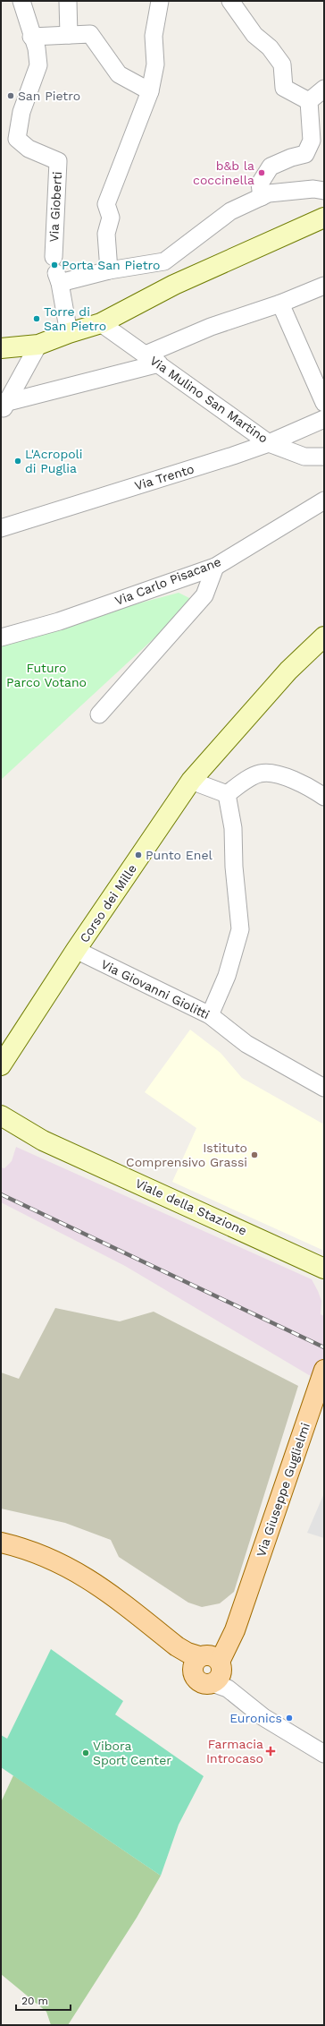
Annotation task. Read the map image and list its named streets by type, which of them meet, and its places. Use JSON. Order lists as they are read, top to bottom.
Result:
{
  "streets": {
    "main road": ["Via Giuseppe Guglielmi"],
    "street": [
      "Via Gioberti",
      "Via Mulino San Martino",
      "Via Trento",
      "Via Carlo Pisacane",
      "Corso dei Mille",
      "Via Giovanni Giolitti",
      "Viale della Stazione"
    ]
  },
  "crossings": [
    ["Via Mulino San Martino", "Via Trento"],
    ["Corso dei Mille", "Via Giovanni Giolitti"]
  ],
  "parks": ["Futuro Parco Votano"],
  "places": {
    "other": [
      "San Pietro",
      "b&b la coccinella",
      "Porta San Pietro",
      "Torre di San Pietro",
      "L'Acropoli di Puglia",
      "Punto Enel",
      "Istituto Comprensivo Grassi",
      "Euronics",
      "Vibora Sport Center"
    ],
    "health": ["Farmacia Introcaso"]
  },
  "scale_bar": "20 m"
}
